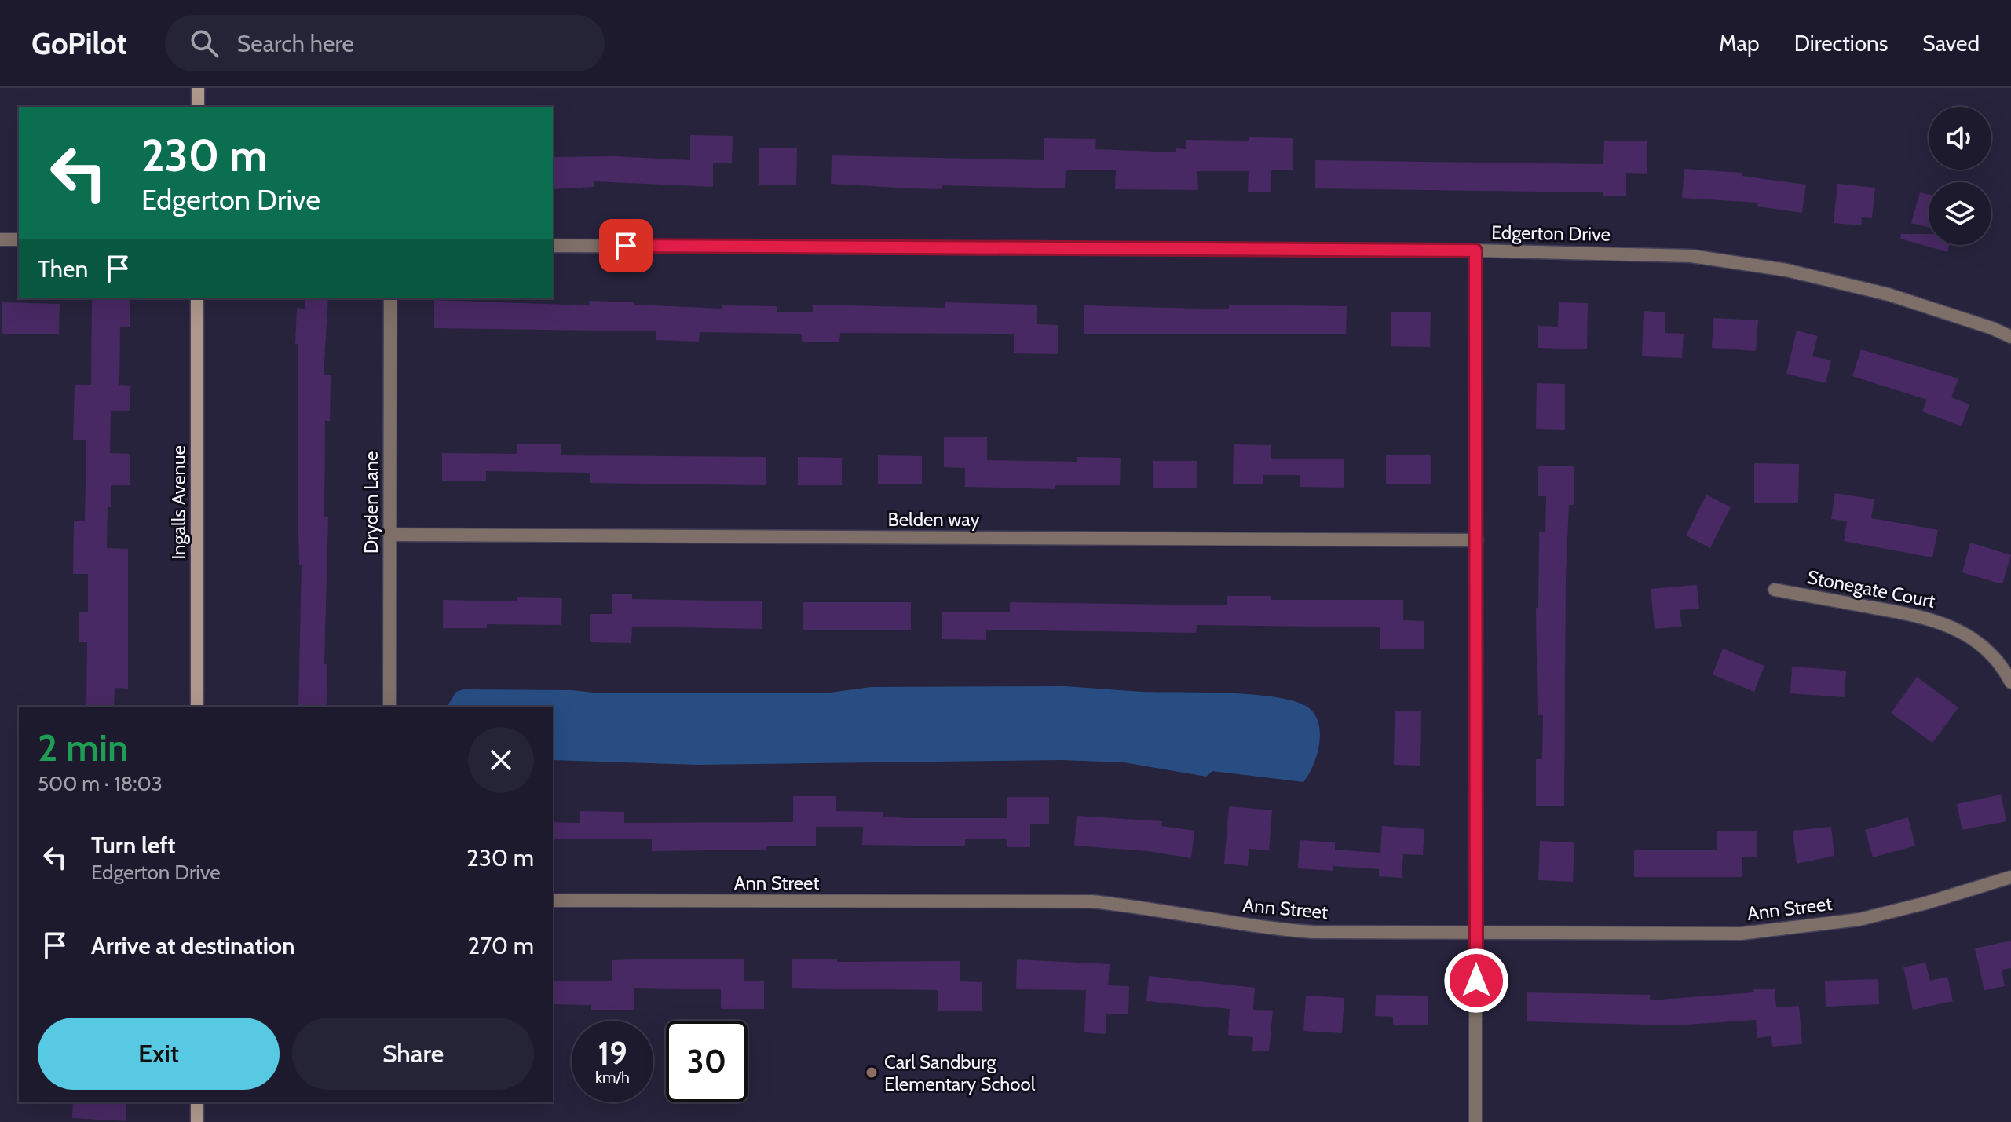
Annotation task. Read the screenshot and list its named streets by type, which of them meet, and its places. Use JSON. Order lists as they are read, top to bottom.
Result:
{
  "streets": {
    "street": [
      "Edgerton Drive",
      "Ingalls Avenue",
      "Dryden Lane",
      "Belden way",
      "Stonegate Court",
      "Ann Street"
    ]
  },
  "crossings": [
    ["Dryden Lane", "Belden way"]
  ],
  "places": ["Carl Sandburg Elementary School"],
  "page": {
    "header": "GoPilot",
    "search": "Search here",
    "nav": ["Map", "Directions", "Saved"],
    "turn": ["230 m", "Edgerton Drive"],
    "then": "Then",
    "heading": ["2 min", "500 m · 18:03"],
    "list": [
      {
        "name": "Turn left",
        "note": "Edgerton Drive",
        "value": "230 m"
      },
      {
        "name": "Arrive at destination",
        "value": "270 m"
      }
    ],
    "buttons": ["Exit", "Share"],
    "speed": "19 km/h",
    "limit": "30"
  }
}
